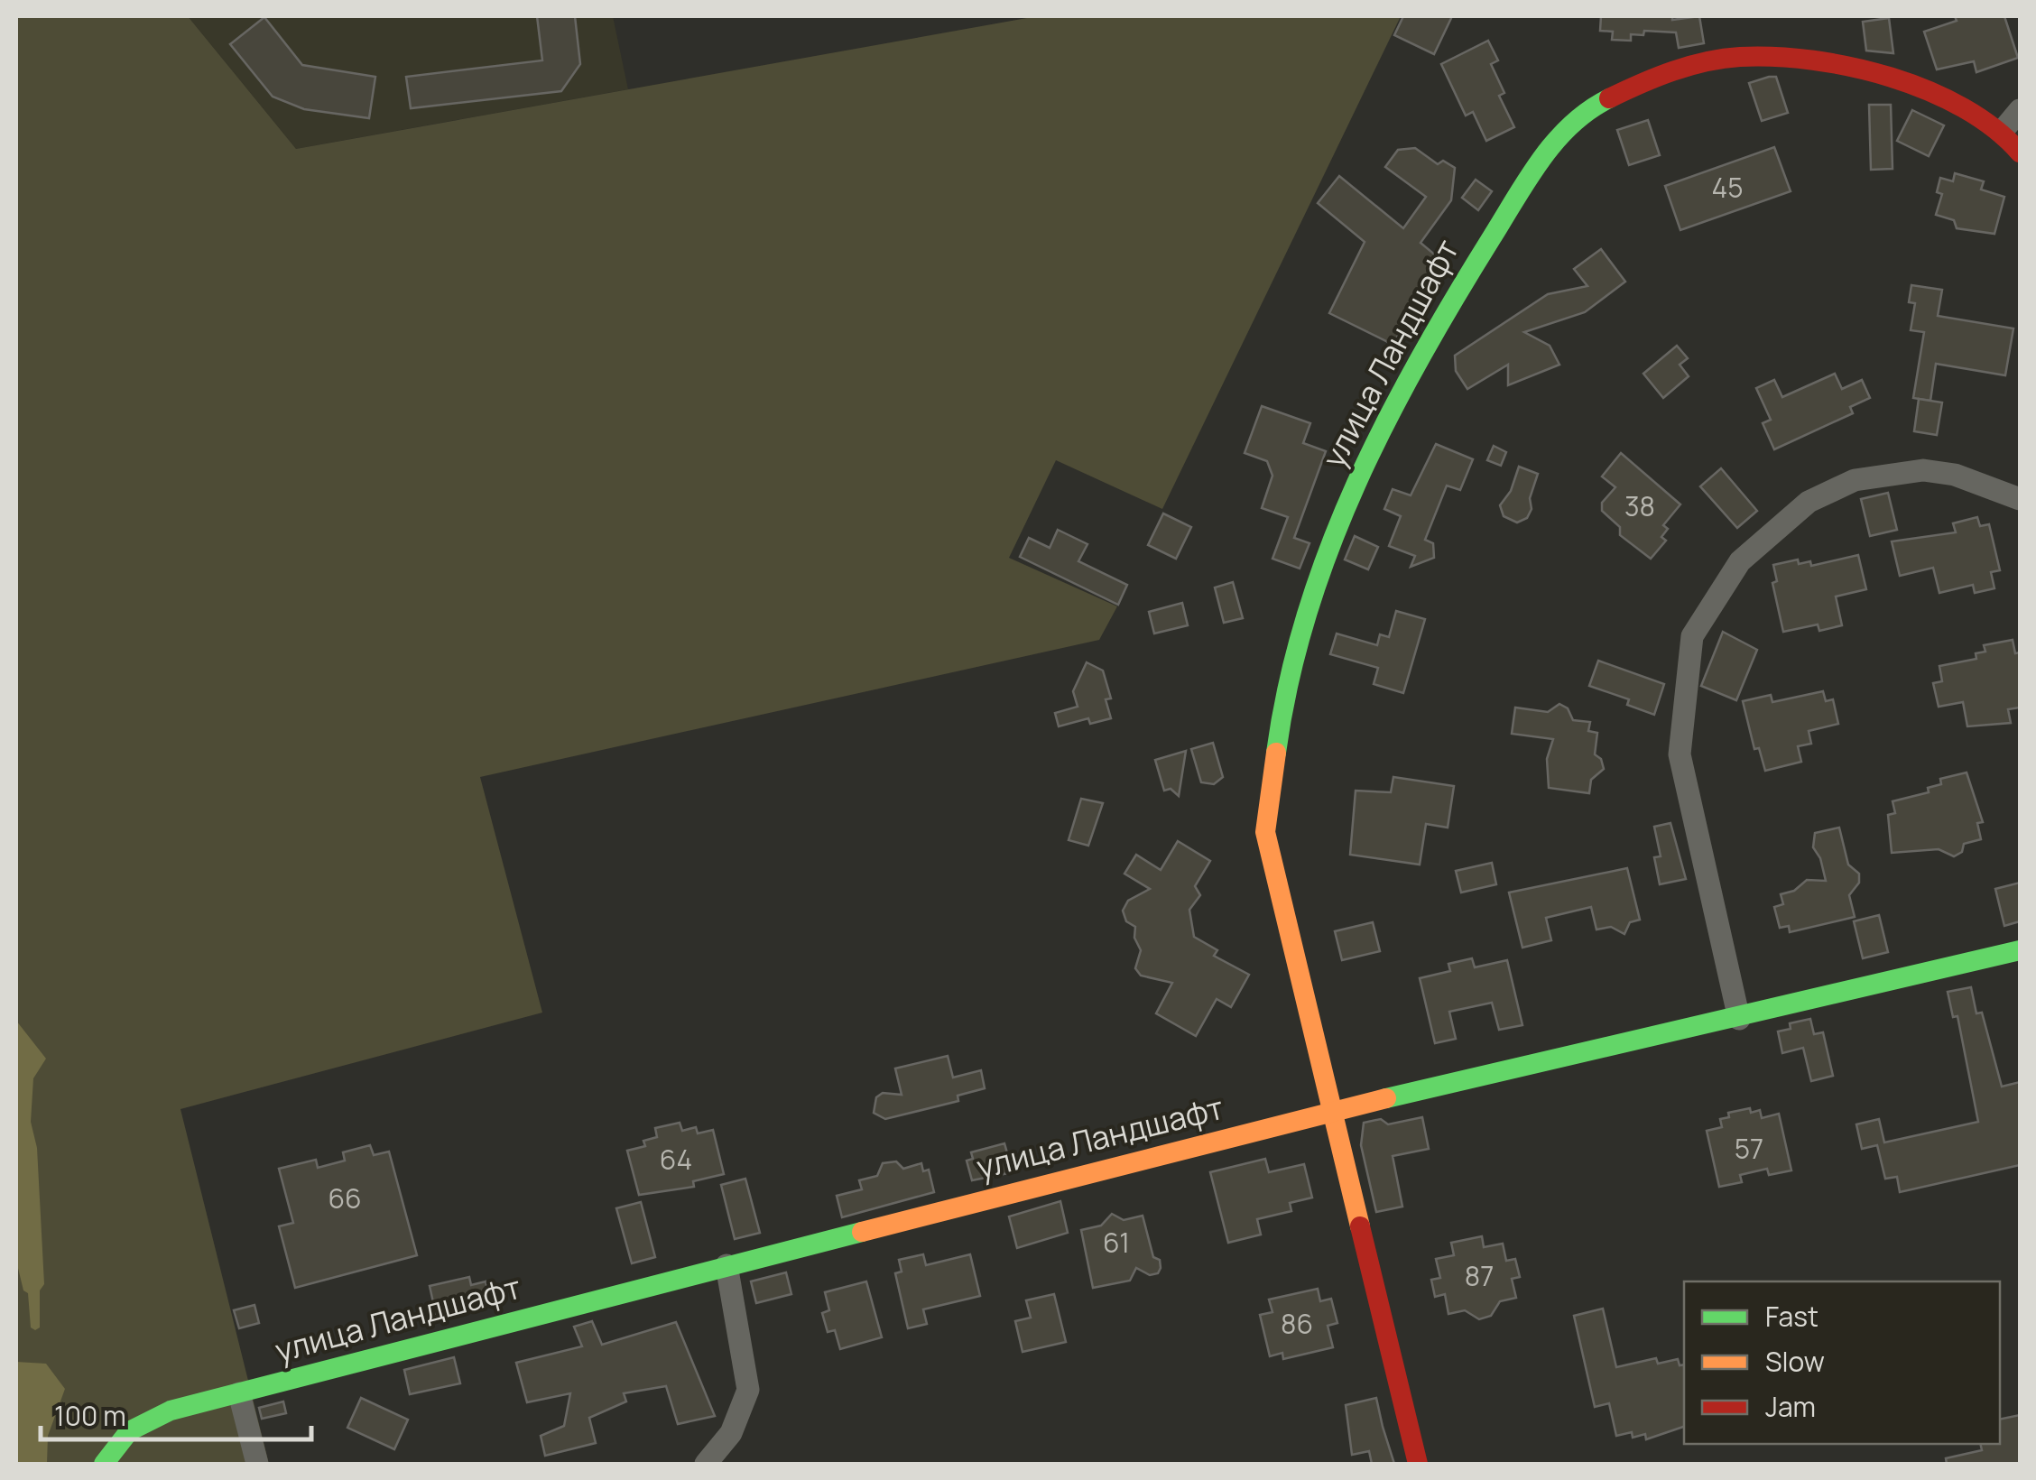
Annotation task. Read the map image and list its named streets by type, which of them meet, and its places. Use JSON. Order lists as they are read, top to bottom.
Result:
{
  "streets": {
    "street": ["улица Ландшафт"]
  },
  "house_numbers": [
    "45",
    "38",
    "57",
    "64",
    "66",
    "61",
    "87",
    "86"
  ],
  "legend": ["Fast", "Slow", "Jam"],
  "scale_bar": "100 m"
}
